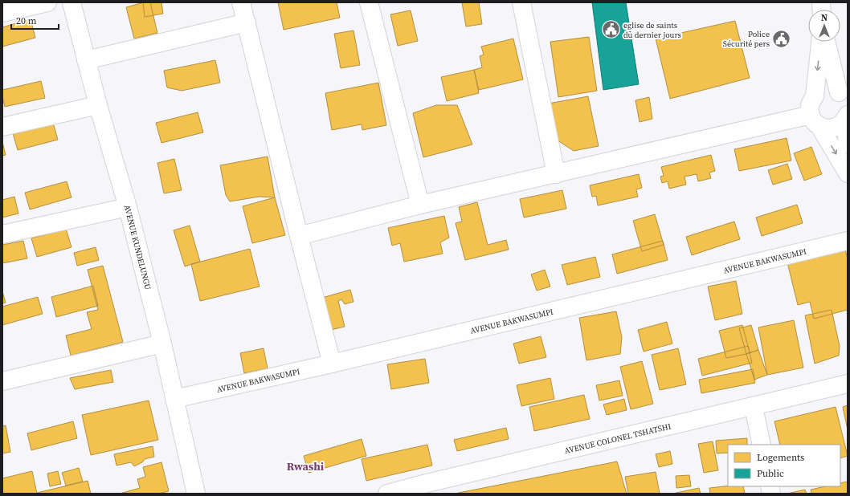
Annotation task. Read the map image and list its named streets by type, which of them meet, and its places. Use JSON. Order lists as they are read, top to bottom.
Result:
{
  "streets": {
    "street": ["AVENUE KUNDELUNGU", "AVENUE BAKWASUMPI", "AVENUE COLONEL TSHATSHI"]
  },
  "crossings": [
    ["AVENUE KUNDELUNGU", "AVENUE BAKWASUMPI"]
  ],
  "districts": ["Rwashi"],
  "places": {
    "public building": ["eglise de saints du dernier jours", "Police Sécurité pers"]
  },
  "legend": ["Logements", "Public"],
  "scale_bar": "20 m",
  "north": "top"
}
